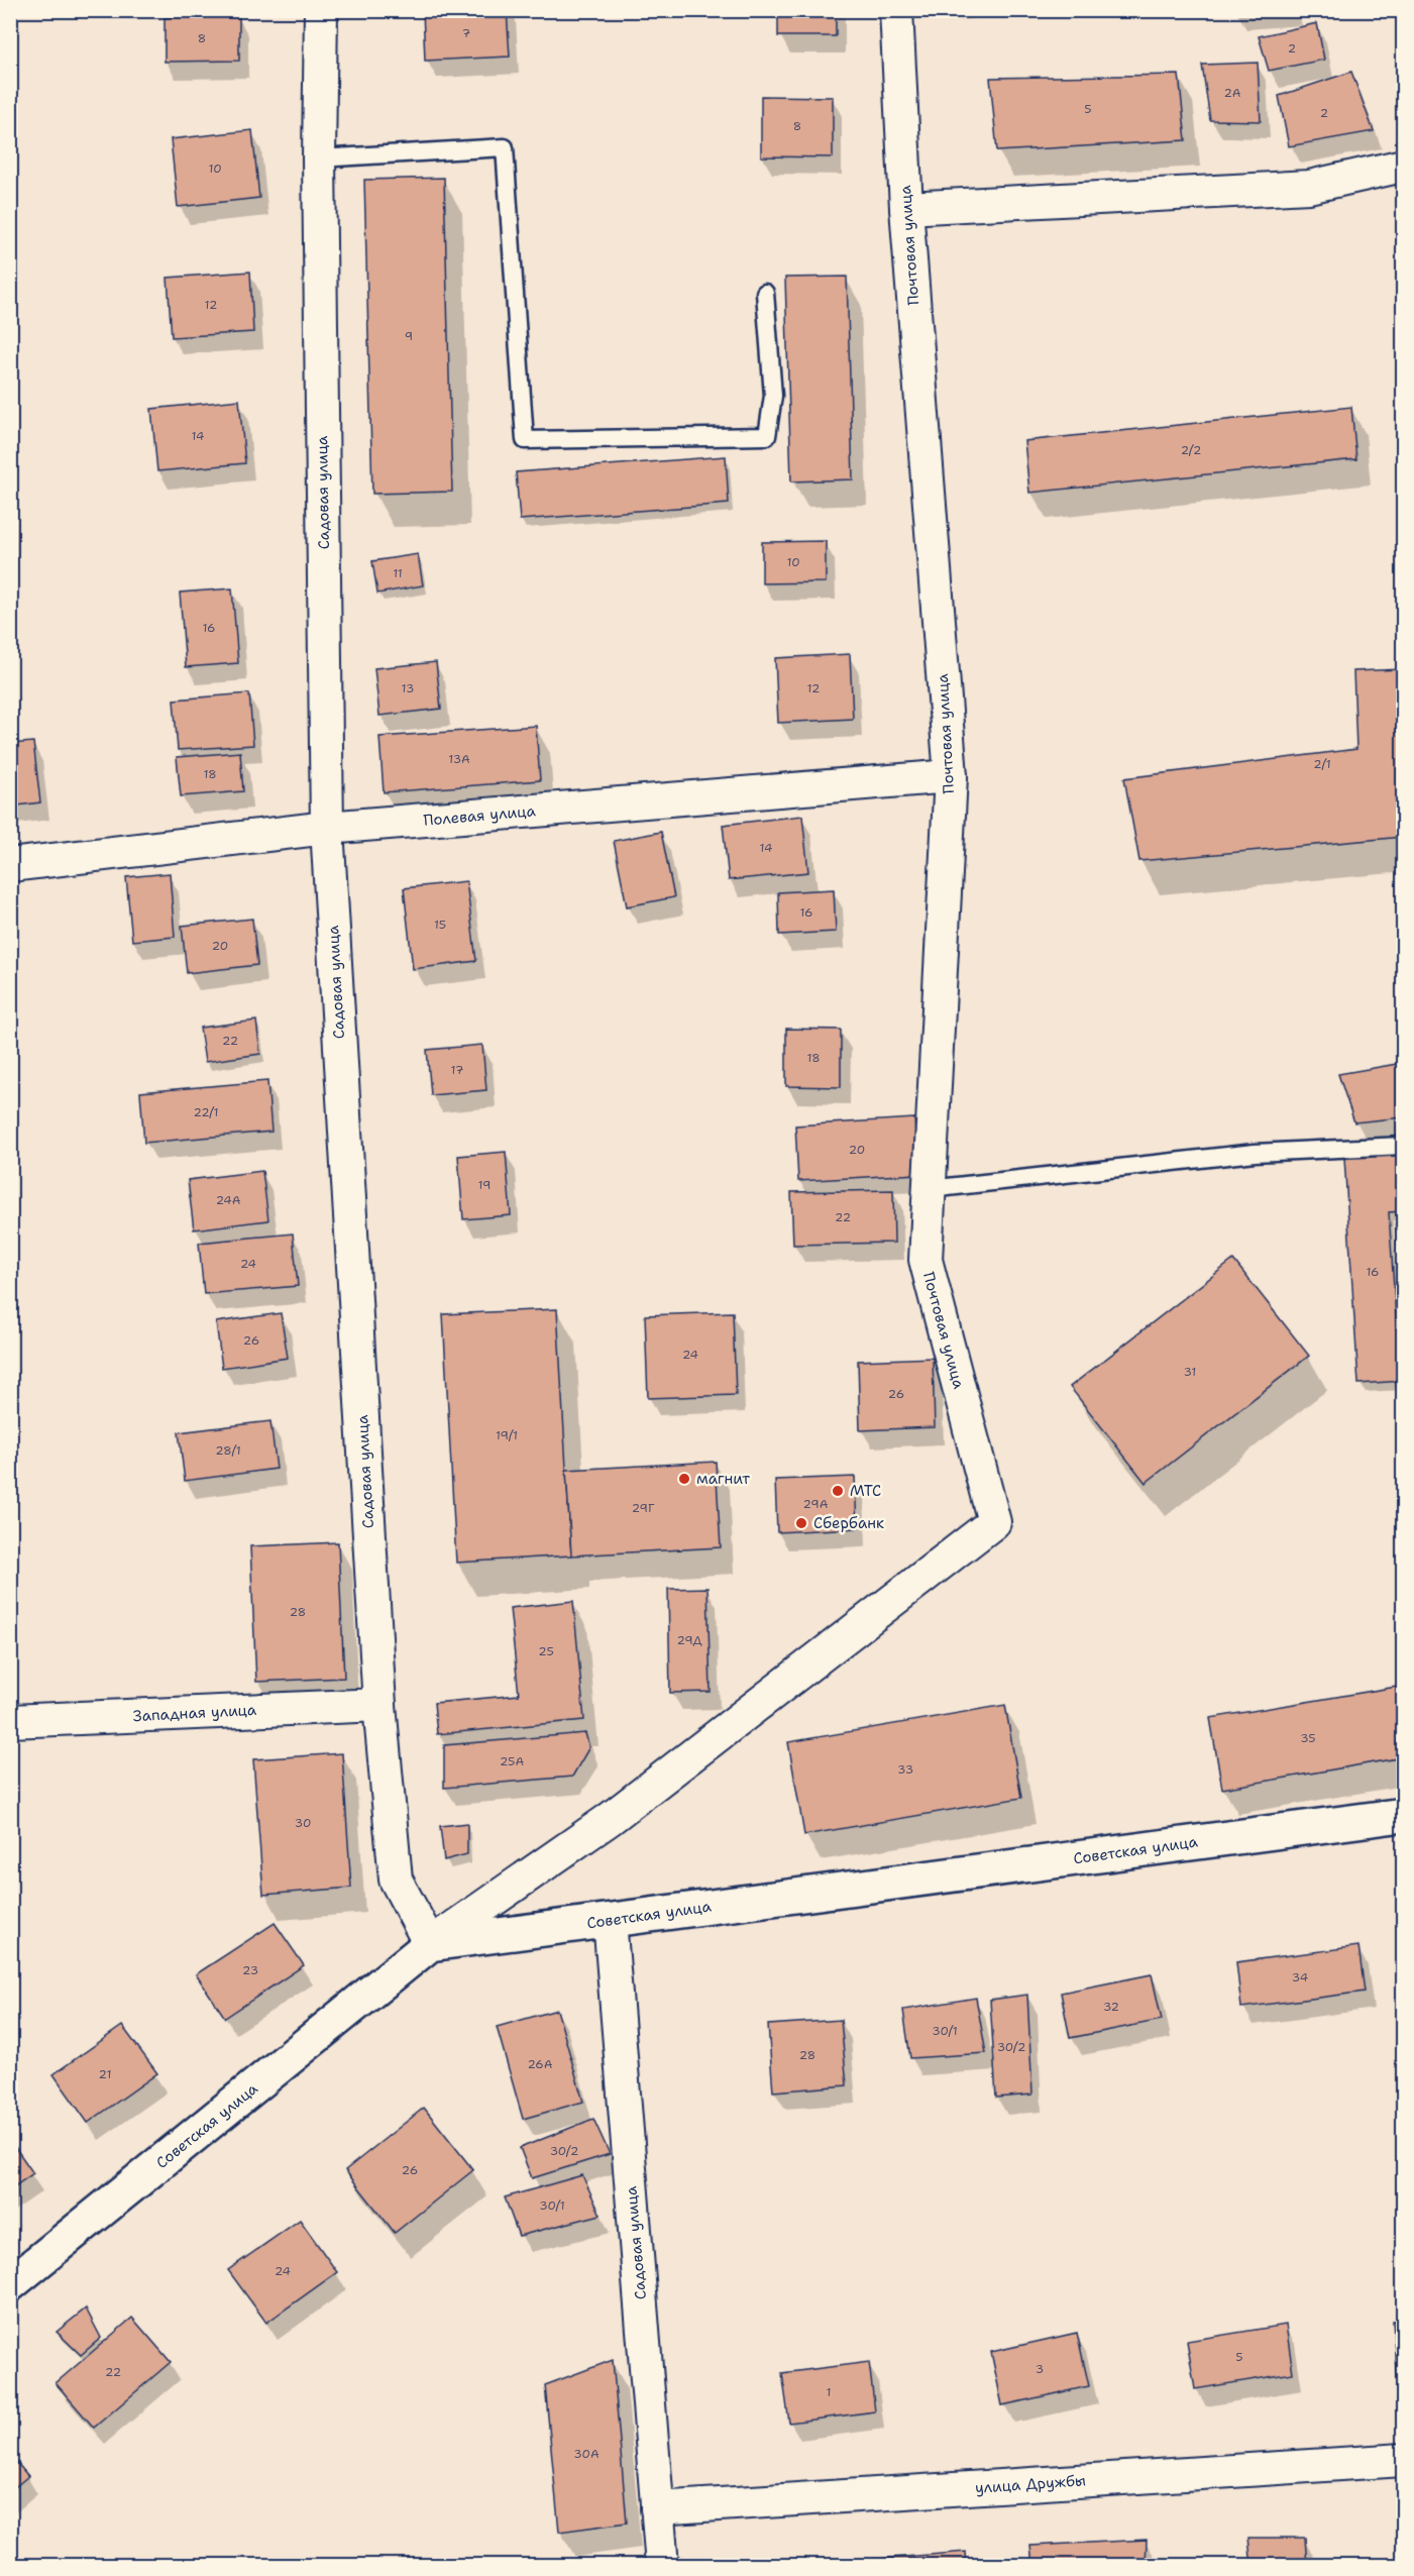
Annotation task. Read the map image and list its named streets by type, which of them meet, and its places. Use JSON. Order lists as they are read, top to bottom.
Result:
{
  "streets": {
    "street": [
      "Почтовая улица",
      "Садовая улица",
      "Полевая улица",
      "Западная улица",
      "Советская улица",
      "улица Дружбы"
    ]
  },
  "crossings": [
    ["Почтовая улица", "Садовая улица"],
    ["Почтовая улица", "Полевая улица"],
    ["Почтовая улица", "Советская улица"],
    ["Садовая улица", "Полевая улица"],
    ["Садовая улица", "Западная улица"],
    ["Садовая улица", "Советская улица"],
    ["Садовая улица", "улица Дружбы"]
  ],
  "places": ["магнит", "МТС", "Сбербанк"],
  "house_numbers": [
    "7",
    "8",
    "2",
    "2А",
    "5",
    "2",
    "8",
    "10",
    "12",
    "9",
    "14",
    "2/2",
    "10",
    "11",
    "16",
    "13",
    "12",
    "13А",
    "2/1",
    "18",
    "14",
    "16",
    "15",
    "20",
    "22",
    "18",
    "17",
    "22/1",
    "20",
    "19",
    "24А",
    "22",
    "24",
    "16",
    "26",
    "24",
    "31",
    "26",
    "19/1",
    "28/1",
    "29А",
    "29Г",
    "28",
    "29Д",
    "25",
    "35",
    "25А",
    "33",
    "30",
    "23",
    "34",
    "32",
    "30/1",
    "30/2",
    "28",
    "26А",
    "21",
    "30/2",
    "26",
    "30/1",
    "24",
    "5",
    "3",
    "22",
    "1",
    "30А"
  ]
}
